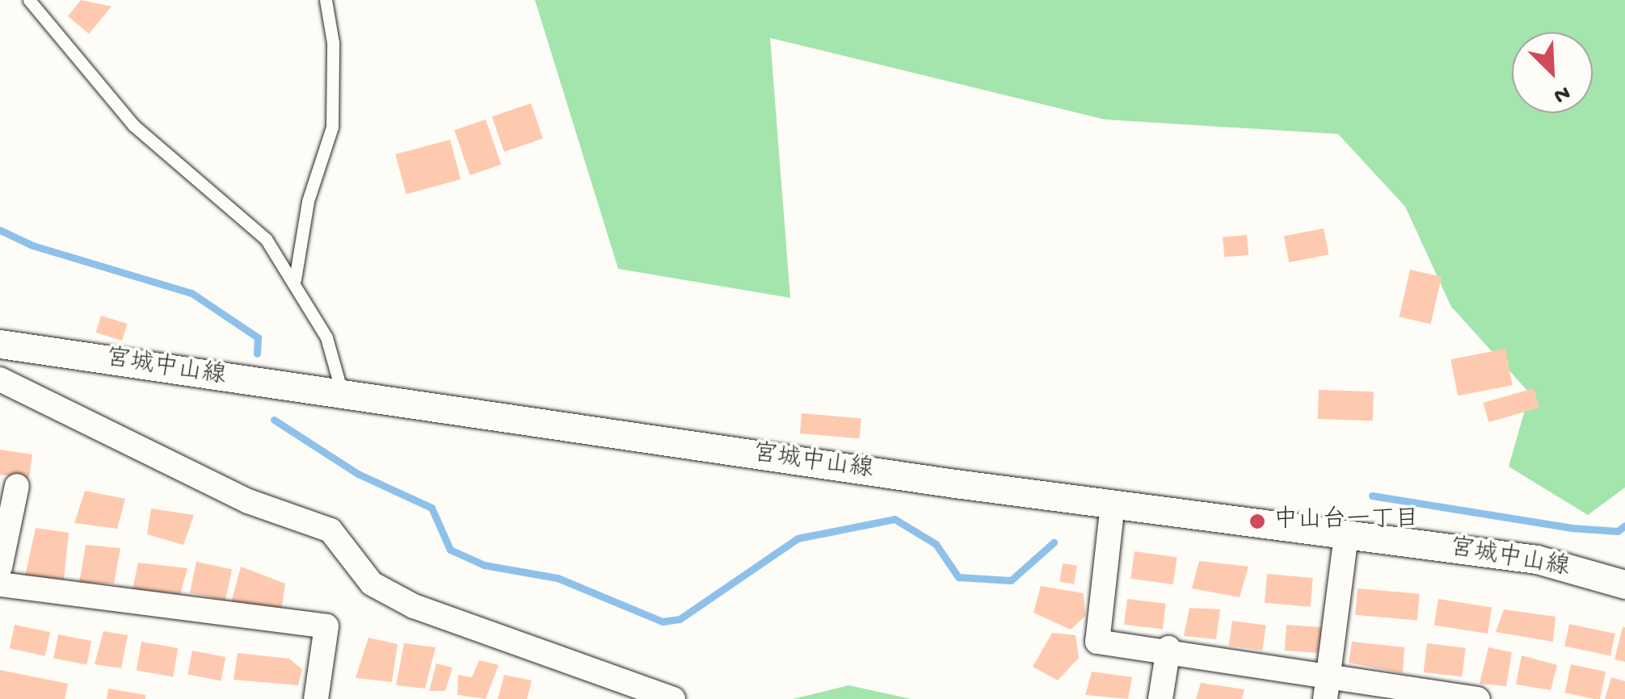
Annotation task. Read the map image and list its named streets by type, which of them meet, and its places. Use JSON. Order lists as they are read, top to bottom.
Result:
{
  "streets": {
    "street": ["宮城中山線"]
  },
  "places": ["中山台一丁目"],
  "north": "bottom right"
}
